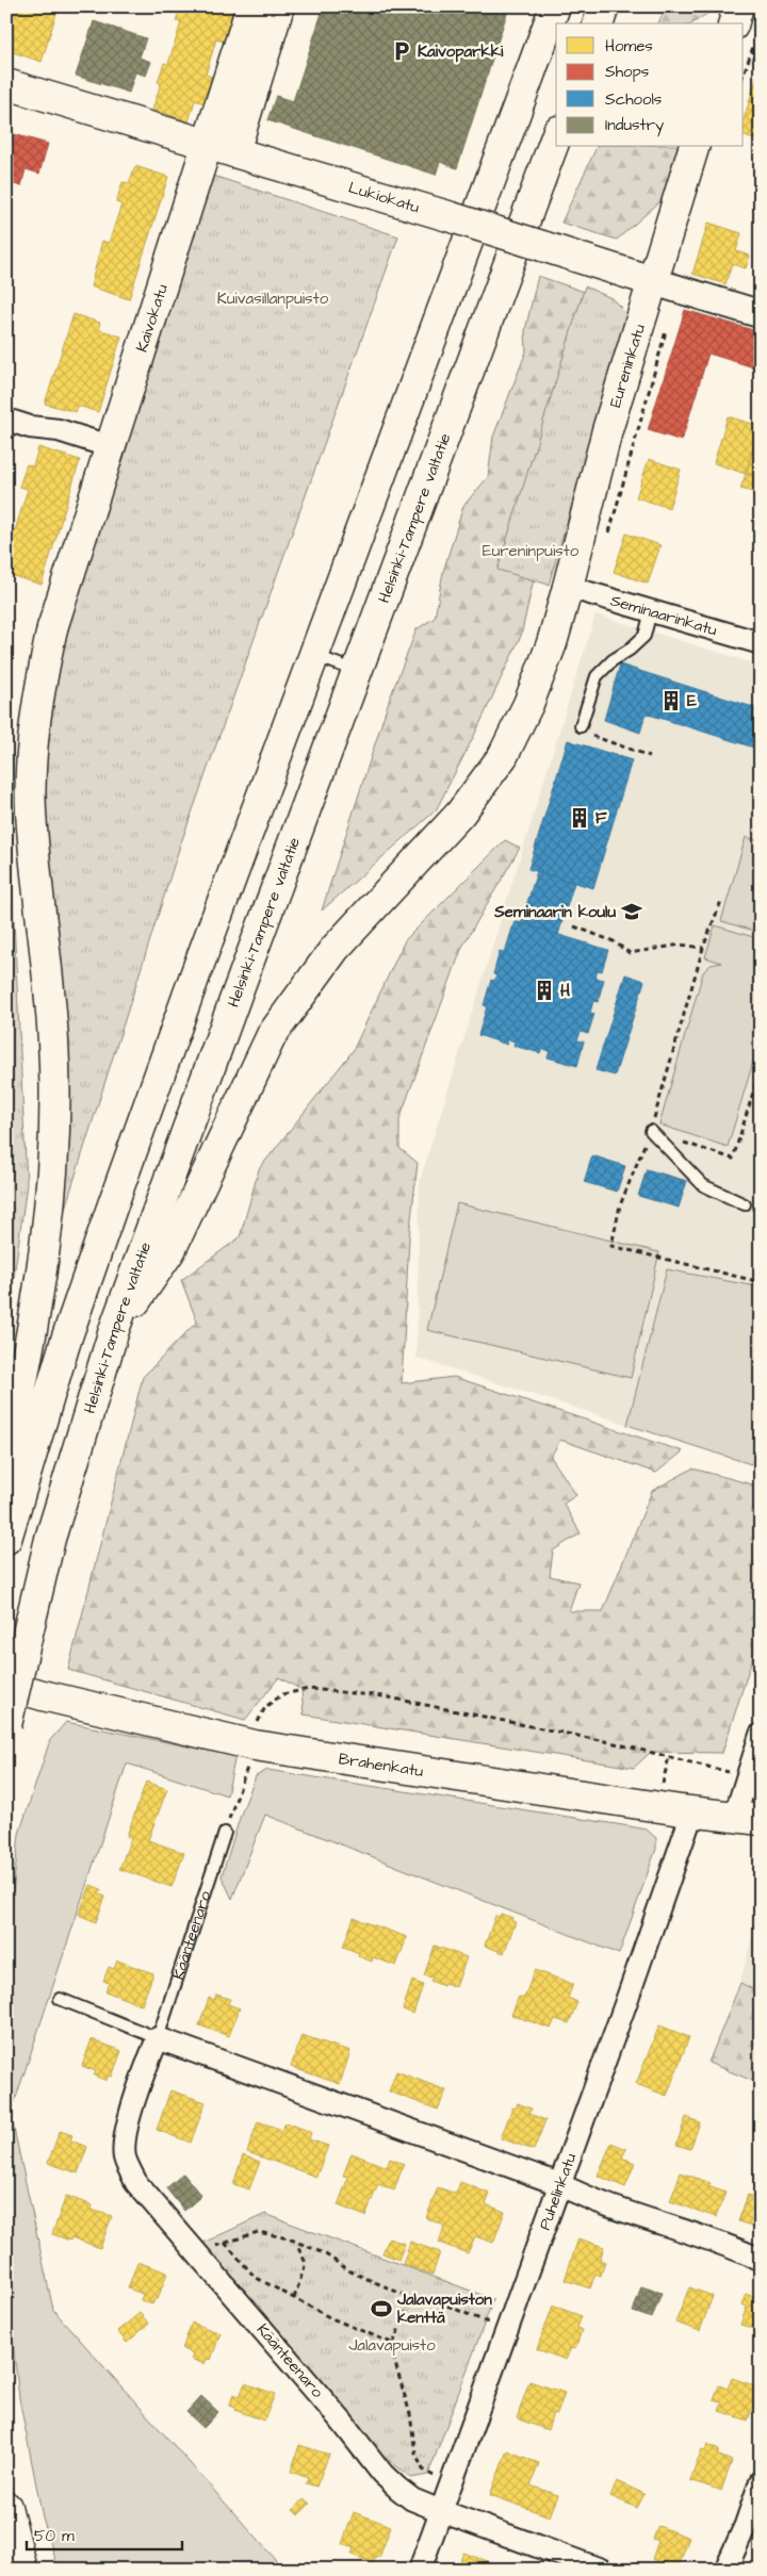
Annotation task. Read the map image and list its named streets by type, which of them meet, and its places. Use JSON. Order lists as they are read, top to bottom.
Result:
{
  "streets": {
    "main road": [
      "Lukiokatu",
      "Kaivokatu",
      "Eureninkatu",
      "Helsinki-Tampere valtatie",
      "Brahenkatu"
    ],
    "street": ["Seminaarinkatu", "Käänteenaro", "Puhelinkatu"]
  },
  "crossings": [
    ["Lukiokatu", "Kaivokatu"],
    ["Lukiokatu", "Eureninkatu"],
    ["Eureninkatu", "Helsinki-Tampere valtatie"],
    ["Eureninkatu", "Seminaarinkatu"],
    ["Brahenkatu", "Puhelinkatu"],
    ["Käänteenaro", "Puhelinkatu"]
  ],
  "parks": ["Kuivasillanpuisto", "Eureninpuisto", "Jalavapuisto"],
  "places": {
    "parking": ["Kaivoparkki"],
    "building": ["E", "F", "H"],
    "school or university": ["Seminaarin koulu"],
    "sports": ["Jalavapuiston kenttä"]
  },
  "legend": [
    "Homes",
    "Shops",
    "Schools",
    "Industry"
  ],
  "scale_bar": "50 m"
}
